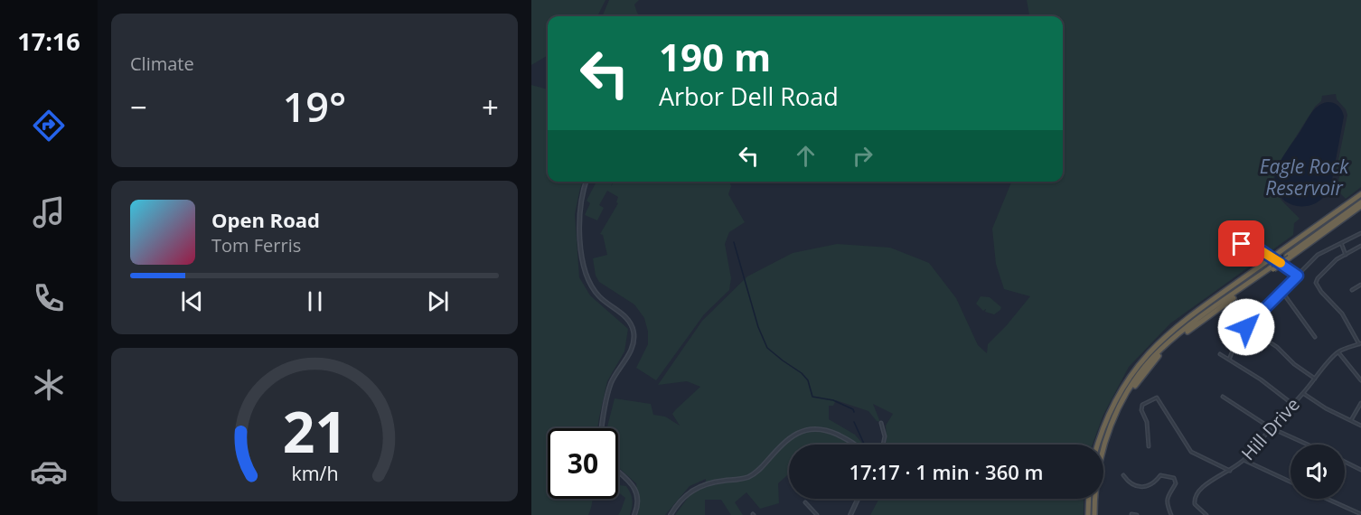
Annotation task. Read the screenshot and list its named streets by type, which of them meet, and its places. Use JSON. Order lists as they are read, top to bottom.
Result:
{
  "streets": {
    "street": ["Hill Drive"]
  },
  "water": ["Eagle Rock Reservoir"],
  "page": {
    "tabs": "17:16",
    "tile": "Climate",
    "turn": ["190 m", "Arbor Dell Road"],
    "heat": ["−", "19°", "+"],
    "song": ["Open Road", "Tom Ferris"],
    "limit": "30",
    "trip": "17:17 · 1 min · 360 m",
    "gauge": ["21", "km/h"]
  }
}
